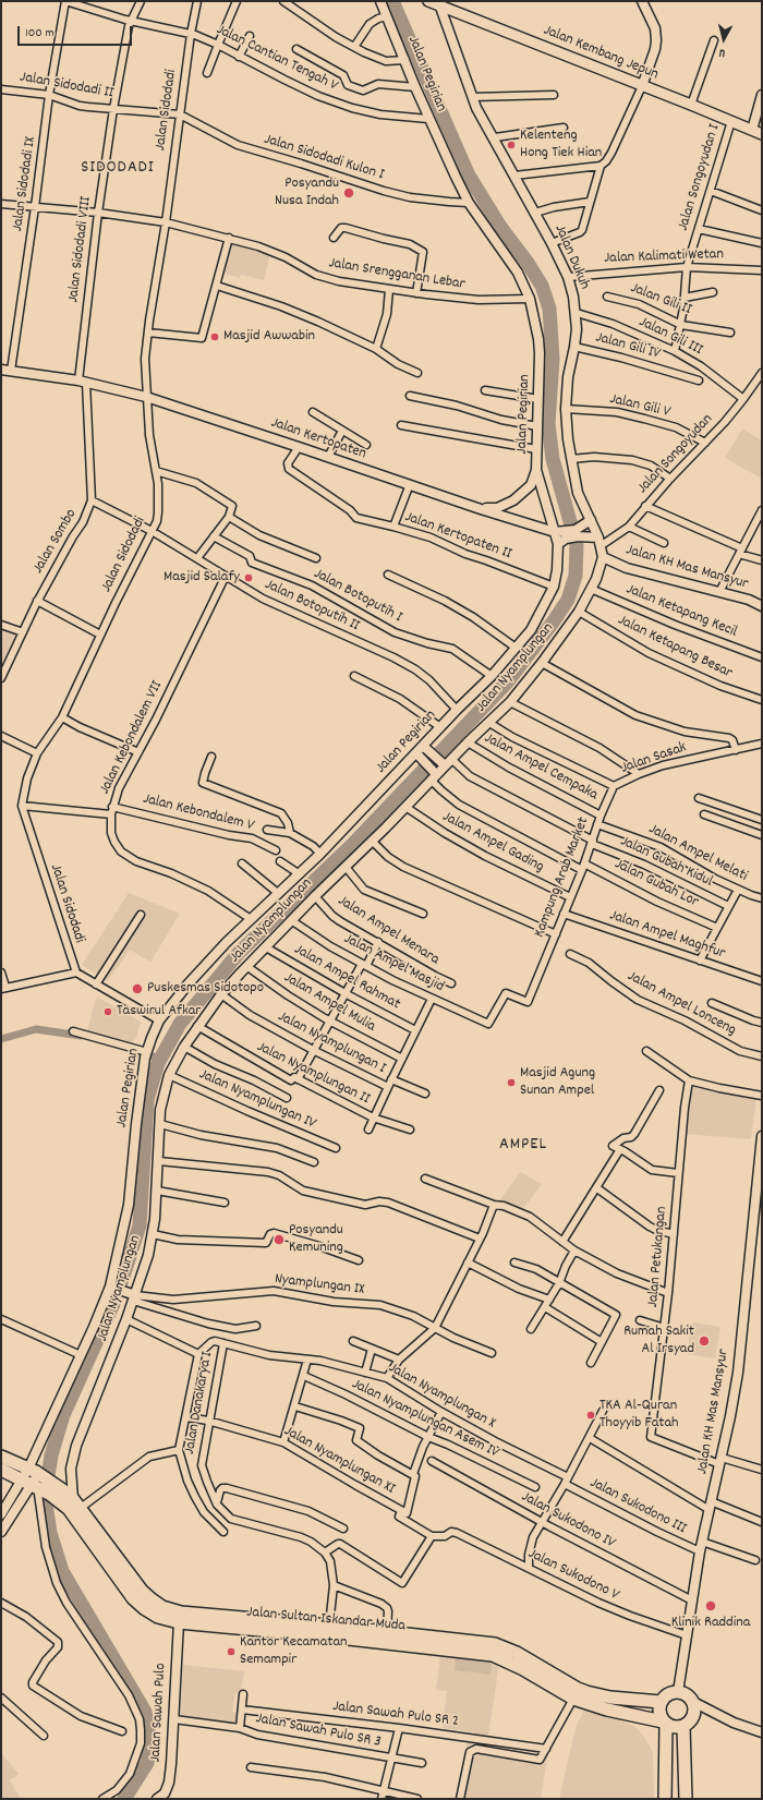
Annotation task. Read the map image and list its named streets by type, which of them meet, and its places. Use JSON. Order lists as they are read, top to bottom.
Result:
{
  "streets": {
    "highway": ["Jalan Sultan Iskandar Muda"],
    "main road": [
      "Jalan Kembang Jepun",
      "Jalan Pegirian",
      "Jalan Dukuh",
      "Jalan Kertopaten",
      "Jalan KH Mas Mansyur",
      "Jalan Nyamplungan",
      "Jalan Sawah Pulo"
    ],
    "street": [
      "Jalan Cantian Tengah V",
      "Jalan Sidodadi II",
      "Jalan Sidodadi",
      "Jalan Sidodadi Kulon I",
      "Jalan Songoyudan I",
      "Jalan Sidodadi IX",
      "Jalan Sidodadi VIII",
      "Jalan Kalimati Wetan",
      "Jalan Srengganan Lebar",
      "Jalan Gili II",
      "Jalan Gili III",
      "Jalan Gili IV",
      "Jalan Gili V",
      "Jalan Songoyudan",
      "Jalan Kertopaten II",
      "Jalan Sombo",
      "Jalan Botoputih I",
      "Jalan Botoputih II",
      "Jalan Ketapang Kecil",
      "Jalan Ketapang Besar",
      "Jalan Kebondalem VII",
      "Jalan Sasak",
      "Jalan Ampel Cempaka",
      "Jalan Kebondalem V",
      "Jalan Ampel Gading",
      "Jalan Ampel Melati",
      "Jalan Gubah Kidul",
      "Kampung Arab Market",
      "Jalan Gubah Lor",
      "Jalan Ampel Menara",
      "Jalan Ampel Maghfur",
      "Jalan Ampel Masjid",
      "Jalan Ampel Rahmat",
      "Jalan Ampel Mulia",
      "Jalan Ampel Lonceng",
      "Jalan Nyamplungan I",
      "Jalan Nyamplungan II",
      "Jalan Nyamplungan IV",
      "Jalan Petukangan",
      "Nyamplungan IX",
      "Jalan Nyamplungan X",
      "Jalan Danakarya I",
      "Jalan Nyamplungan Asem IV",
      "Jalan Nyamplungan XI",
      "Jalan Sukodono III",
      "Jalan Sukodono IV",
      "Jalan Sukodono V",
      "Jalan Sawah Pulo SR 2",
      "Jalan Sawah Pulo SR 3"
    ]
  },
  "crossings": [
    ["Jalan Kembang Jepun", "Jalan Songoyudan I"],
    ["Jalan Kembang Jepun", "Jalan Dukuh"],
    ["Jalan Cantian Tengah V", "Jalan Pegirian"],
    ["Jalan Cantian Tengah V", "Jalan Sidodadi"],
    ["Jalan Cantian Tengah V", "Jalan Sidodadi IX"],
    ["Jalan Cantian Tengah V", "Jalan Sidodadi VIII"],
    ["Jalan Pegirian", "Jalan Sidodadi Kulon I"],
    ["Jalan Pegirian", "Jalan Srengganan Lebar"],
    ["Jalan Pegirian", "Jalan Kertopaten"],
    ["Jalan Pegirian", "Jalan Kertopaten II"],
    ["Jalan Pegirian", "Jalan Botoputih I"],
    ["Jalan Pegirian", "Jalan Botoputih II"],
    ["Jalan Pegirian", "Jalan Kebondalem VII"],
    ["Jalan Pegirian", "Jalan Sultan Iskandar Muda"],
    ["Jalan Sidodadi II", "Jalan Sidodadi"],
    ["Jalan Sidodadi II", "Jalan Sidodadi Kulon I"],
    ["Jalan Sidodadi II", "Jalan Sidodadi IX"],
    ["Jalan Sidodadi II", "Jalan Sidodadi VIII"],
    ["Jalan Sidodadi", "Jalan Sidodadi Kulon I"],
    ["Jalan Sidodadi", "Jalan Srengganan Lebar"],
    ["Jalan Sidodadi", "Jalan Kertopaten"],
    ["Jalan Sidodadi", "Jalan Botoputih II"],
    ["Jalan Songoyudan I", "Jalan Kalimati Wetan"],
    ["Jalan Songoyudan I", "Jalan Gili II"],
    ["Jalan Songoyudan I", "Jalan Gili III"],
    ["Jalan Sidodadi IX", "Jalan Srengganan Lebar"],
    ["Jalan Sidodadi VIII", "Jalan Srengganan Lebar"],
    ["Jalan Sidodadi VIII", "Jalan Sombo"],
    ["Jalan Dukuh", "Jalan Kalimati Wetan"],
    ["Jalan Dukuh", "Jalan Gili III"],
    ["Jalan Dukuh", "Jalan Gili IV"],
    ["Jalan Dukuh", "Jalan Gili V"],
    ["Jalan Dukuh", "Jalan Songoyudan"],
    ["Jalan Dukuh", "Jalan Nyamplungan"],
    ["Jalan Gili III", "Jalan Songoyudan"],
    ["Jalan Gili V", "Jalan Songoyudan"],
    ["Jalan Kertopaten", "Jalan Kertopaten II"],
    ["Jalan Songoyudan", "Jalan Nyamplungan"],
    ["Jalan Sombo", "Jalan Botoputih II"],
    ["Jalan KH Mas Mansyur", "Jalan Nyamplungan"],
    ["Jalan KH Mas Mansyur", "Jalan Petukangan"],
    ["Jalan KH Mas Mansyur", "Jalan Sukodono III"],
    ["Jalan KH Mas Mansyur", "Jalan Sukodono IV"],
    ["Jalan KH Mas Mansyur", "Jalan Sukodono V"],
    ["Jalan KH Mas Mansyur", "Jalan Sultan Iskandar Muda"],
    ["Jalan Botoputih II", "Jalan Kebondalem VII"],
    ["Jalan Ketapang Kecil", "Jalan Nyamplungan"],
    ["Jalan Ketapang Besar", "Jalan Nyamplungan"],
    ["Jalan Nyamplungan", "Jalan Sasak"],
    ["Jalan Nyamplungan", "Jalan Ampel Cempaka"],
    ["Jalan Nyamplungan", "Jalan Ampel Gading"],
    ["Jalan Nyamplungan", "Jalan Gubah Kidul"],
    ["Jalan Nyamplungan", "Jalan Gubah Lor"],
    ["Jalan Nyamplungan", "Jalan Ampel Menara"],
    ["Jalan Nyamplungan", "Jalan Ampel Masjid"],
    ["Jalan Nyamplungan", "Jalan Ampel Rahmat"],
    ["Jalan Nyamplungan", "Jalan Ampel Mulia"],
    ["Jalan Nyamplungan", "Jalan Nyamplungan I"],
    ["Jalan Nyamplungan", "Jalan Nyamplungan II"],
    ["Jalan Nyamplungan", "Jalan Nyamplungan IV"],
    ["Jalan Nyamplungan", "Nyamplungan IX"],
    ["Jalan Nyamplungan", "Jalan Sultan Iskandar Muda"],
    ["Jalan Kebondalem VII", "Jalan Kebondalem V"],
    ["Jalan Sasak", "Kampung Arab Market"],
    ["Jalan Ampel Cempaka", "Kampung Arab Market"],
    ["Jalan Ampel Gading", "Kampung Arab Market"],
    ["Jalan Ampel Melati", "Kampung Arab Market"],
    ["Jalan Gubah Kidul", "Kampung Arab Market"],
    ["Kampung Arab Market", "Jalan Gubah Lor"],
    ["Kampung Arab Market", "Jalan Ampel Maghfur"],
    ["Kampung Arab Market", "Jalan Ampel Masjid"],
    ["Jalan Nyamplungan X", "Jalan Danakarya I"],
    ["Jalan Nyamplungan X", "Jalan Sukodono III"],
    ["Jalan Danakarya I", "Jalan Nyamplungan XI"],
    ["Jalan Nyamplungan XI", "Jalan Sukodono V"],
    ["Jalan Sultan Iskandar Muda", "Jalan Sawah Pulo"],
    ["Jalan Sawah Pulo", "Jalan Sawah Pulo SR 3"]
  ],
  "districts": ["SIDODADI", "AMPEL"],
  "places": [
    "Kelenteng Hong Tiek Hian",
    "Posyandu Nusa Indah",
    "Masjid Awwabin",
    "Masjid Salafy",
    "Puskesmas Sidotopo",
    "Taswirul Afkar",
    "Masjid Agung Sunan Ampel",
    "Posyandu Kemuning",
    "Rumah Sakit Al Irsyad",
    "TKA Al-Quran Thoyyib Fatah",
    "Klinik Raddina",
    "Kantor Kecamatan Semampir"
  ],
  "scale_bar": "100 m",
  "north": "bottom"
}
